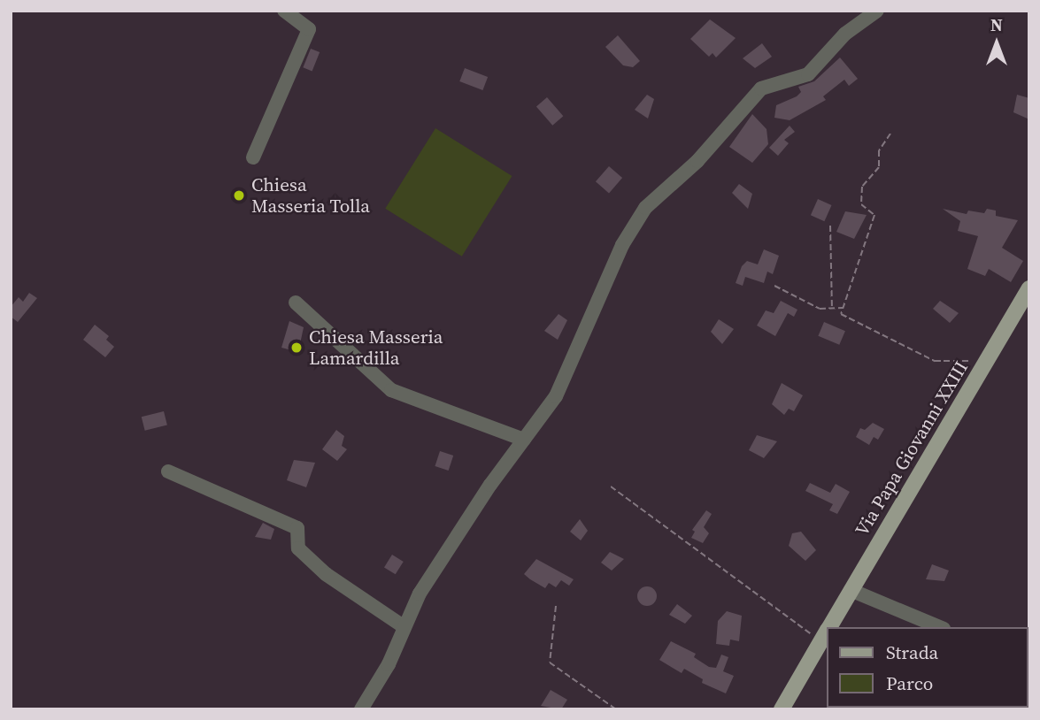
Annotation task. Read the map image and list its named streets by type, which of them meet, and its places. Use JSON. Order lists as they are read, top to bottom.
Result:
{
  "streets": {
    "main road": ["Via Papa Giovanni XXIII"]
  },
  "places": ["Chiesa Masseria Tolla", "Chiesa Masseria Lamardilla"],
  "legend": ["Strada", "Parco"],
  "north": "top"
}
